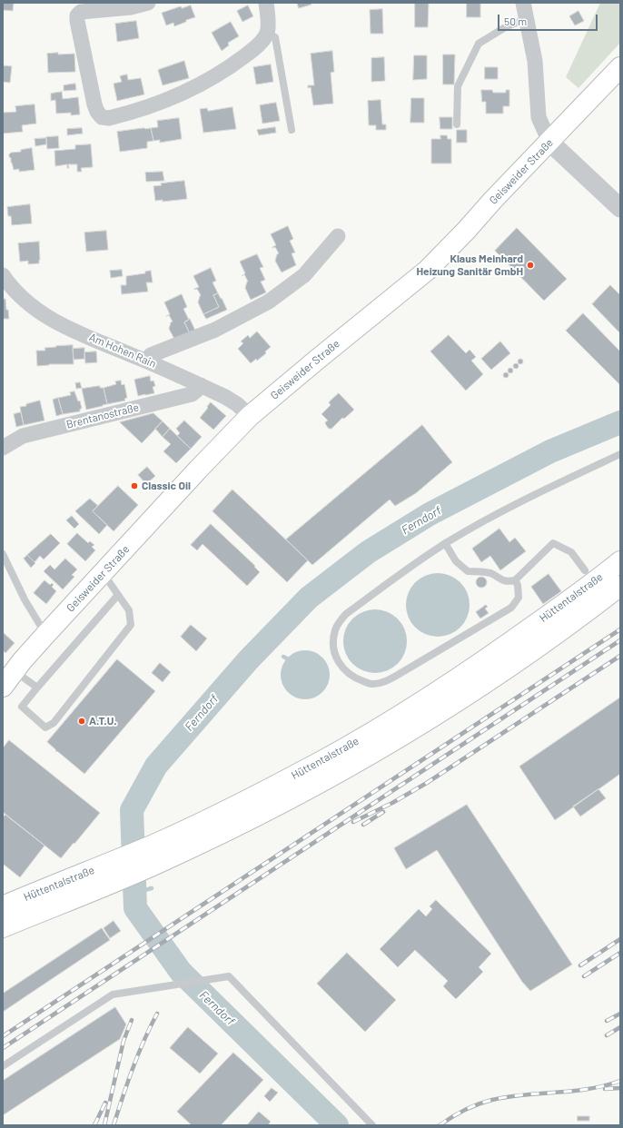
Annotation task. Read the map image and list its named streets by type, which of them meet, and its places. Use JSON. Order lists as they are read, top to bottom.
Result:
{
  "streets": {
    "main road": ["Geisweider Straße", "Hüttentalstraße"],
    "street": ["Am Hohen Rain", "Brentanostraße"]
  },
  "crossings": [
    ["Geisweider Straße", "Am Hohen Rain"],
    ["Am Hohen Rain", "Brentanostraße"]
  ],
  "water": ["Ferndorf"],
  "places": ["Klaus Meinhard Heizung Sanitär GmbH", "Classic Oil", "A.T.U."],
  "scale_bar": "50 m"
}
